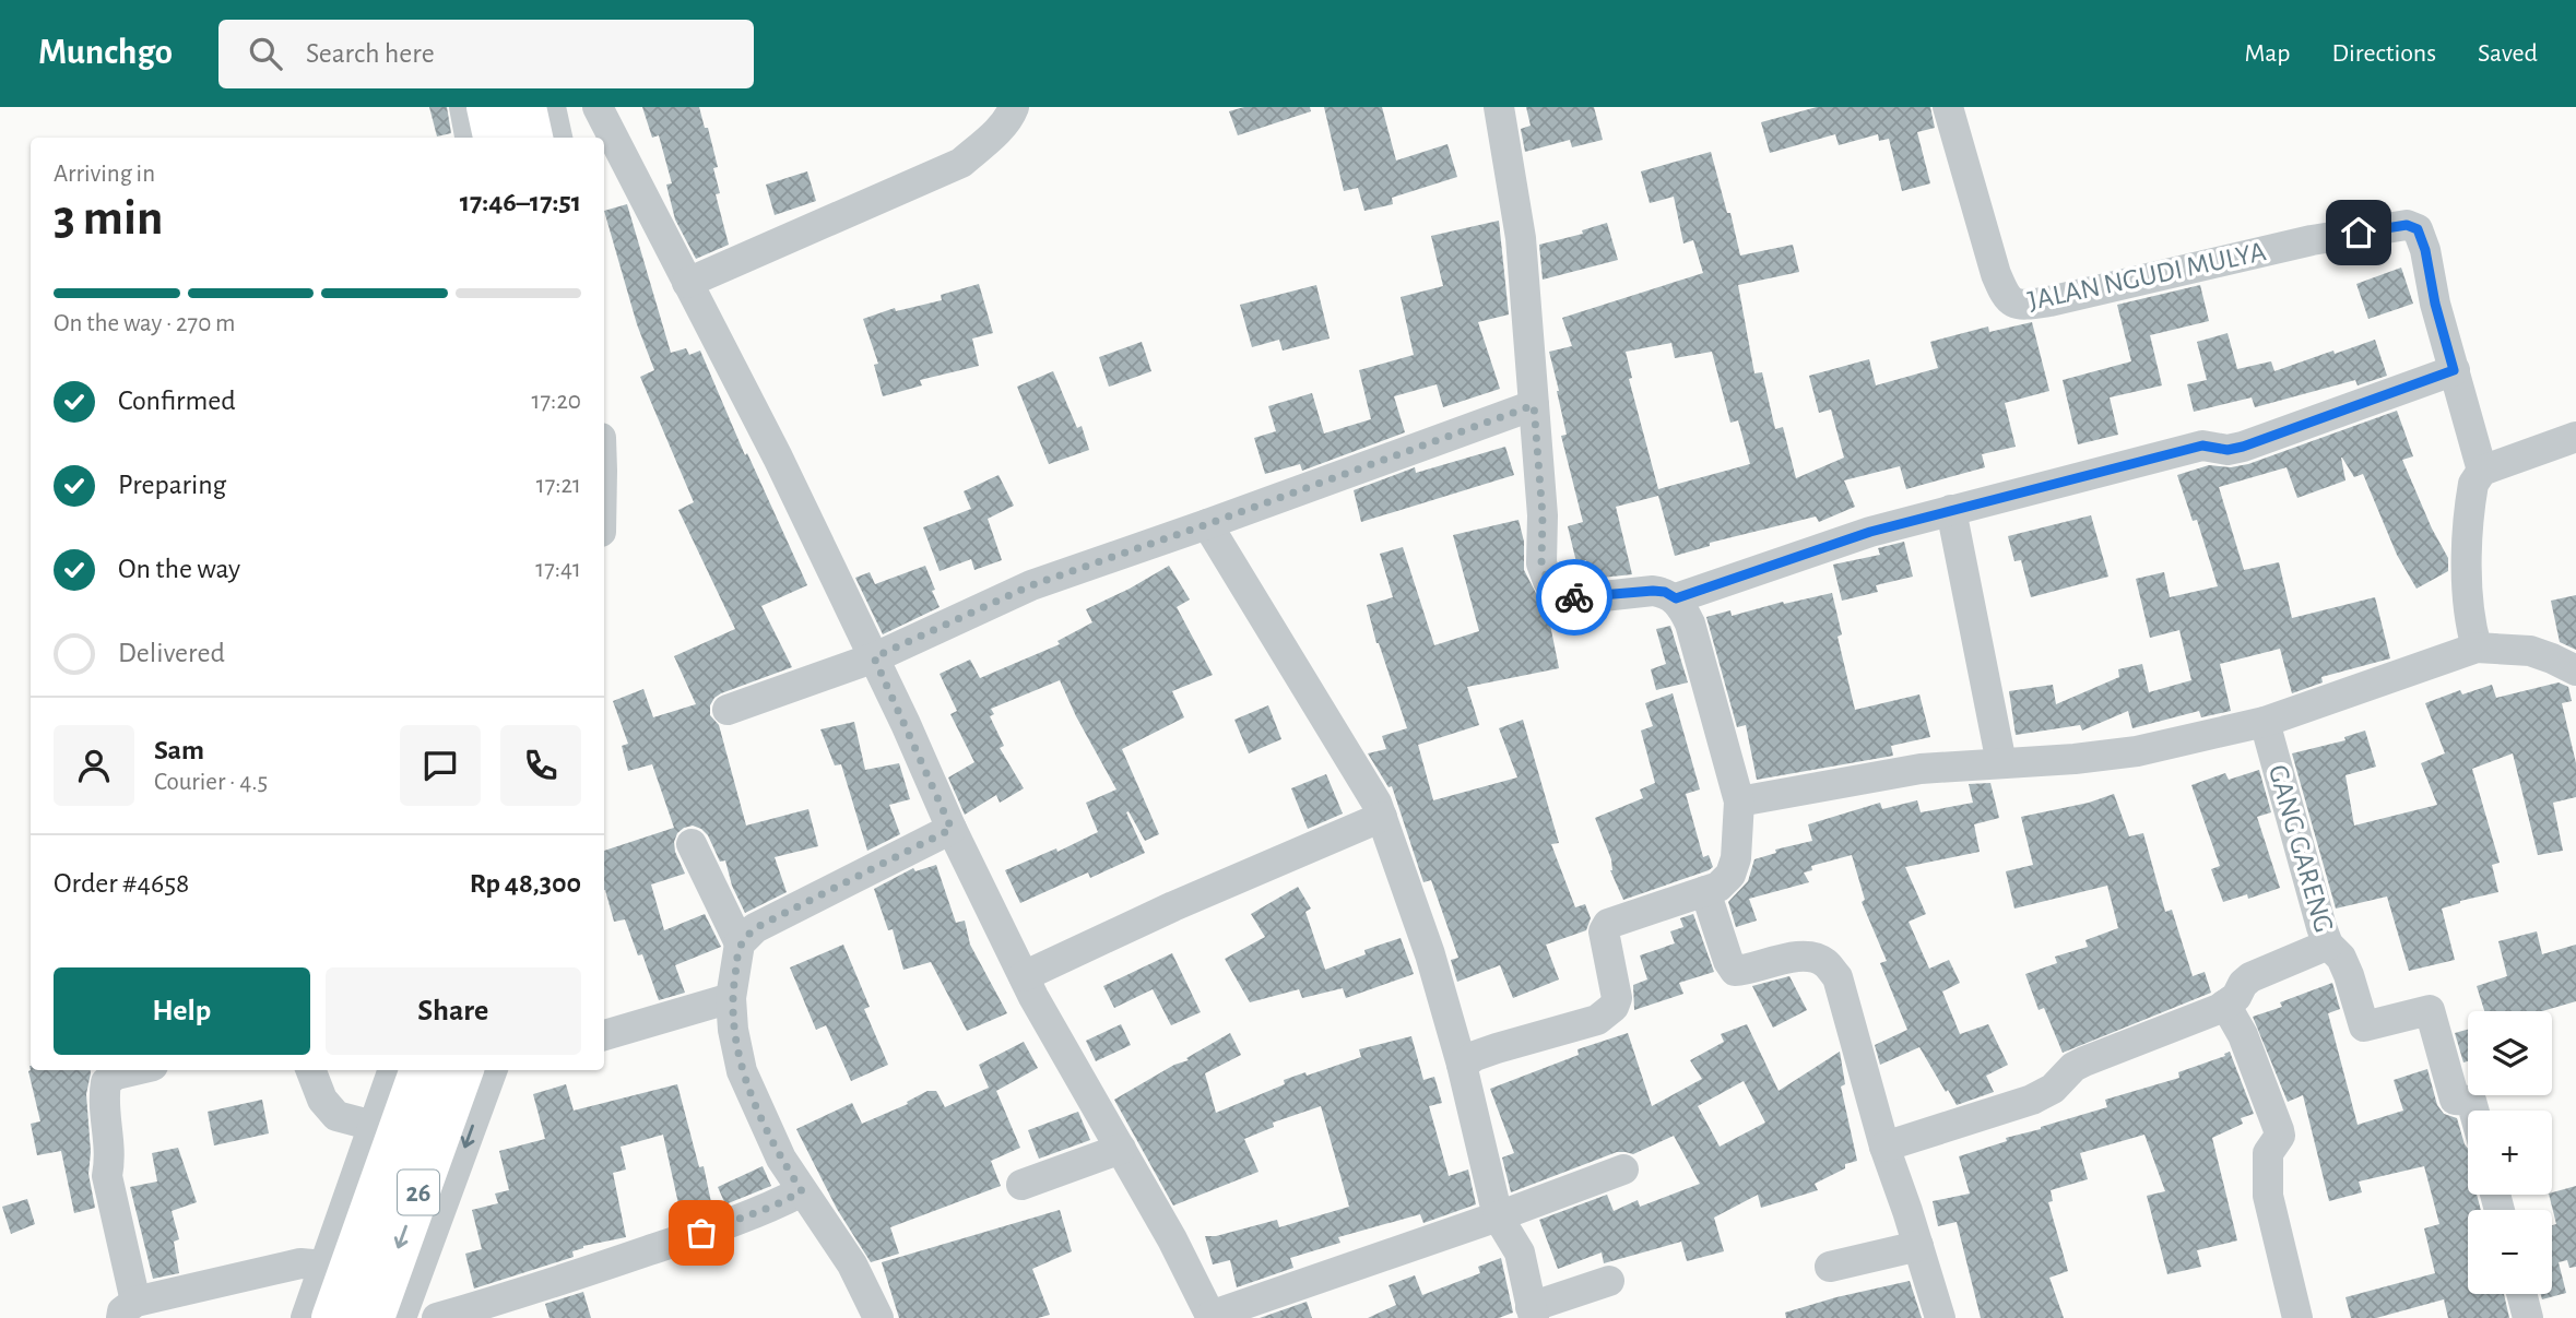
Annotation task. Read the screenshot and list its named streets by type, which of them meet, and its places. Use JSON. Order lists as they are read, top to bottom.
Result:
{
  "streets": {
    "highway": ["26"],
    "street": ["JALAN NGUDI MULYA", "GANG GARENG"]
  },
  "page": {
    "header": "Munchgo",
    "search": "Search here",
    "nav": ["Map", "Directions", "Saved"],
    "heading": ["3 min", "Arriving in", "17:46–17:51"],
    "panel": [
      "Sam",
      "Courier · 4.5",
      "Order #4658",
      "Rp 48,300"
    ],
    "bar": "On the way · 270 m",
    "list": [
      ["Confirmed", "17:20"],
      ["Preparing", "17:21"],
      ["On the way", "17:41"],
      "Delivered"
    ],
    "buttons": ["Help", "Share"],
    "map_buttons": ["+", "−"]
  }
}
